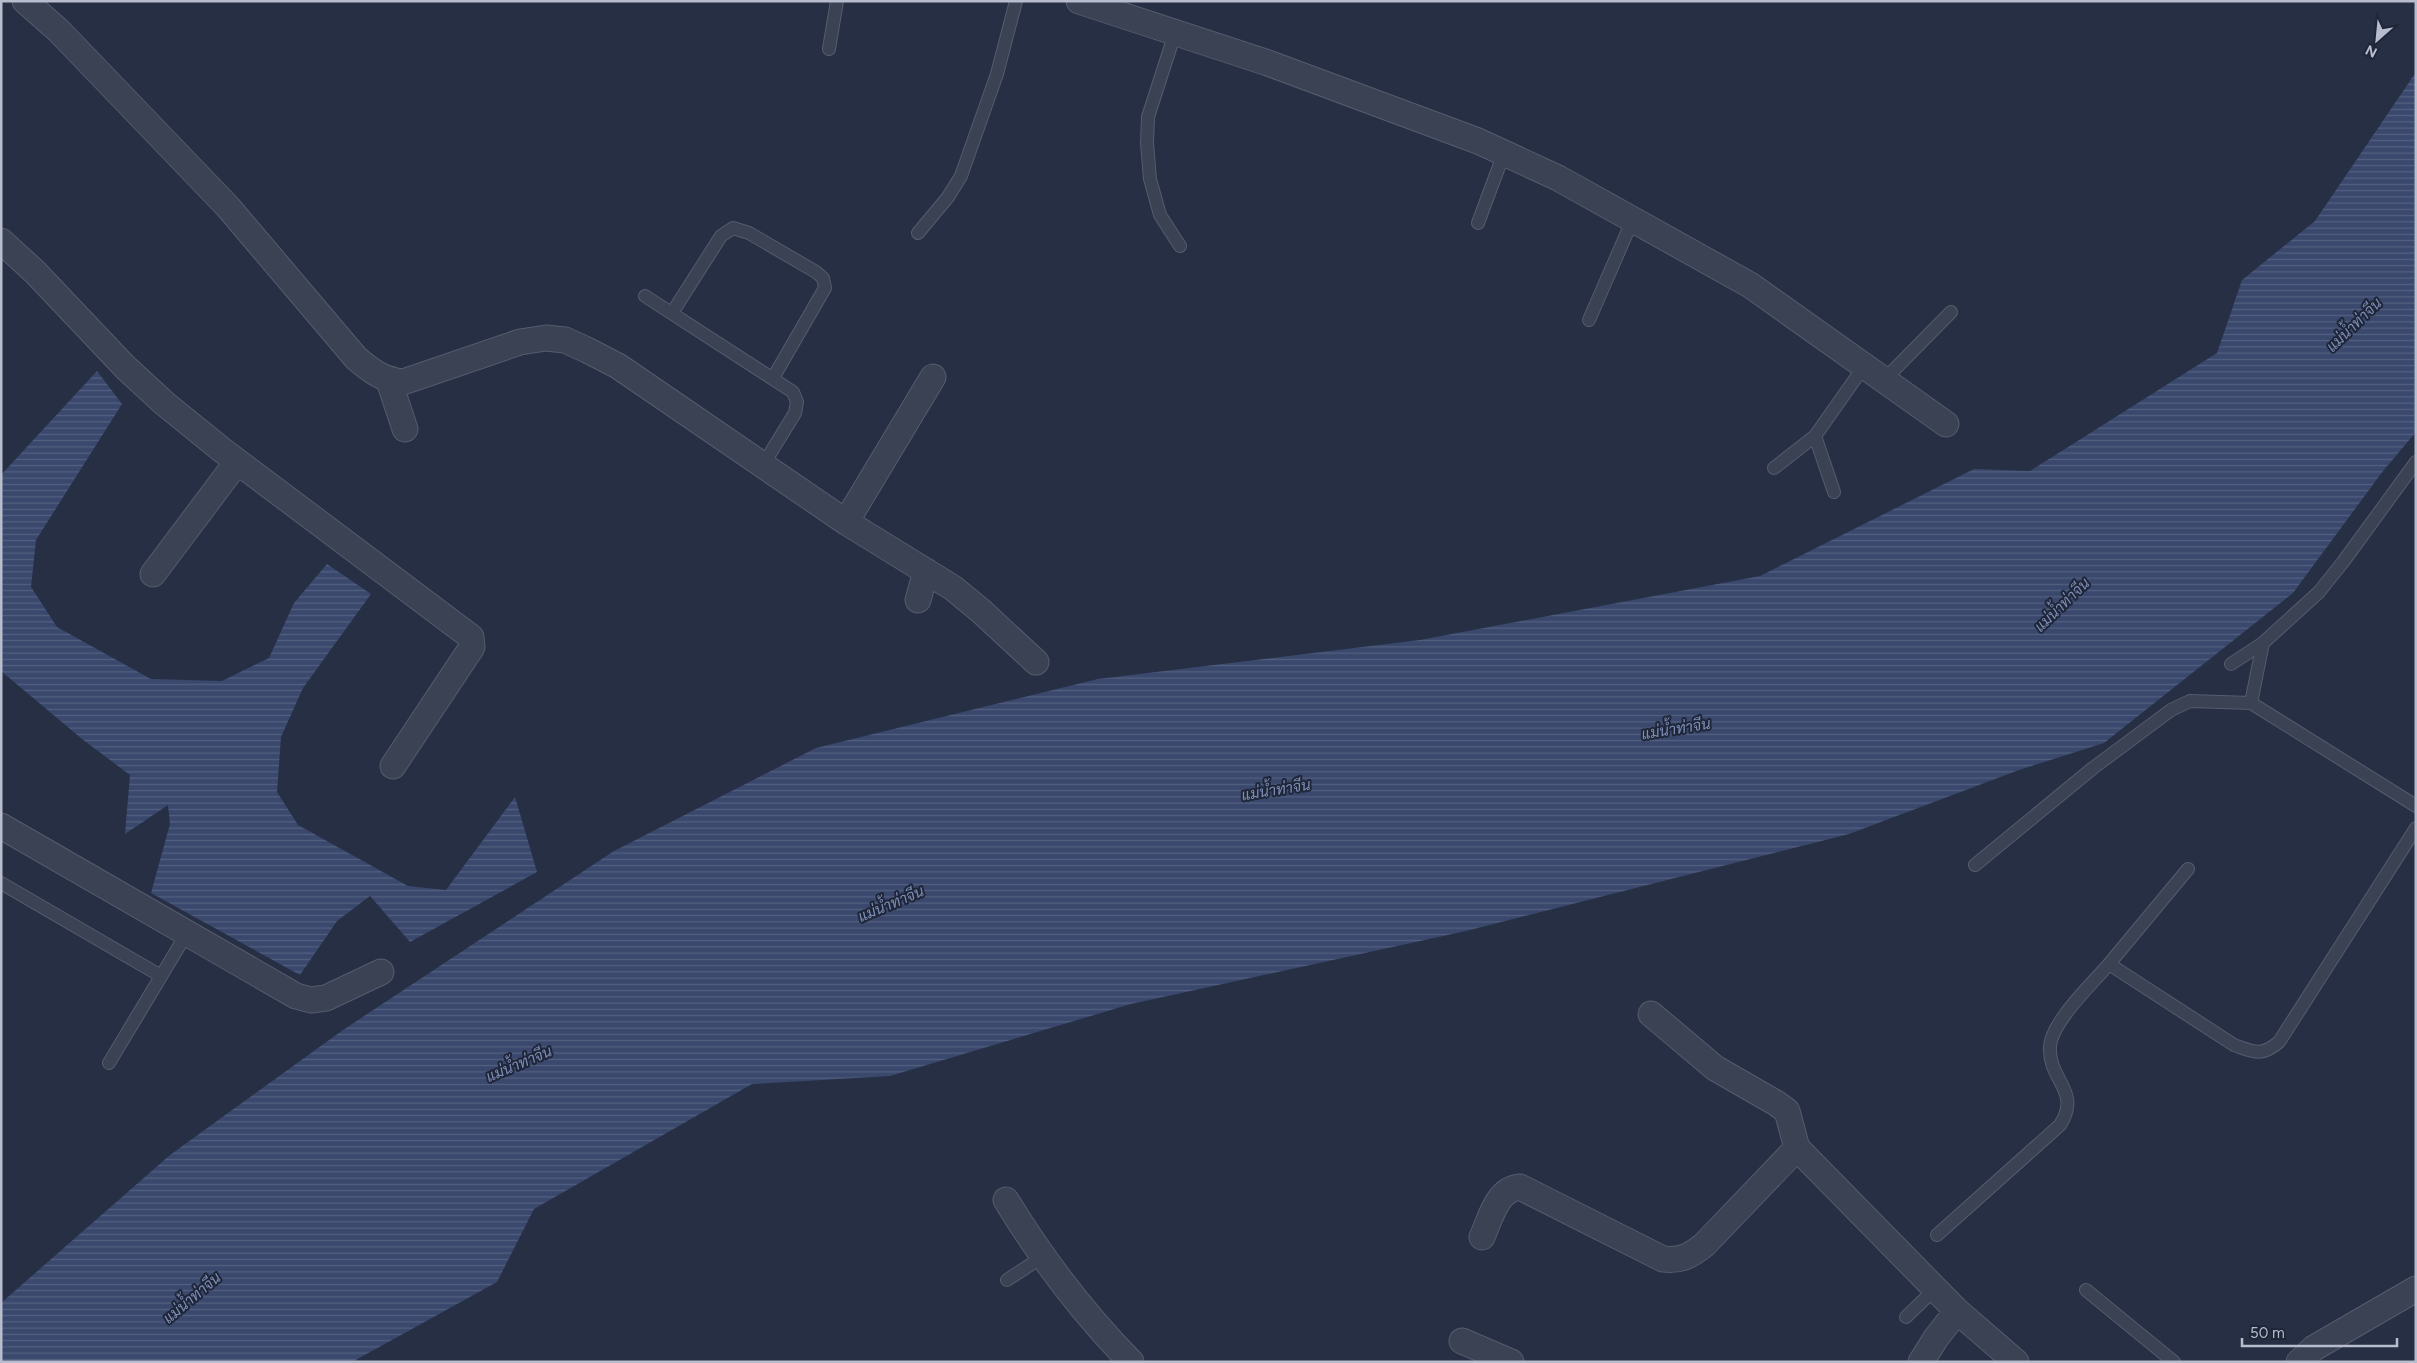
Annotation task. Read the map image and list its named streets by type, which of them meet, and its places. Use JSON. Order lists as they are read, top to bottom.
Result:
{
  "water": ["แม่น้ำท่าจีน"],
  "scale_bar": "50 m",
  "north": "bottom left"
}
